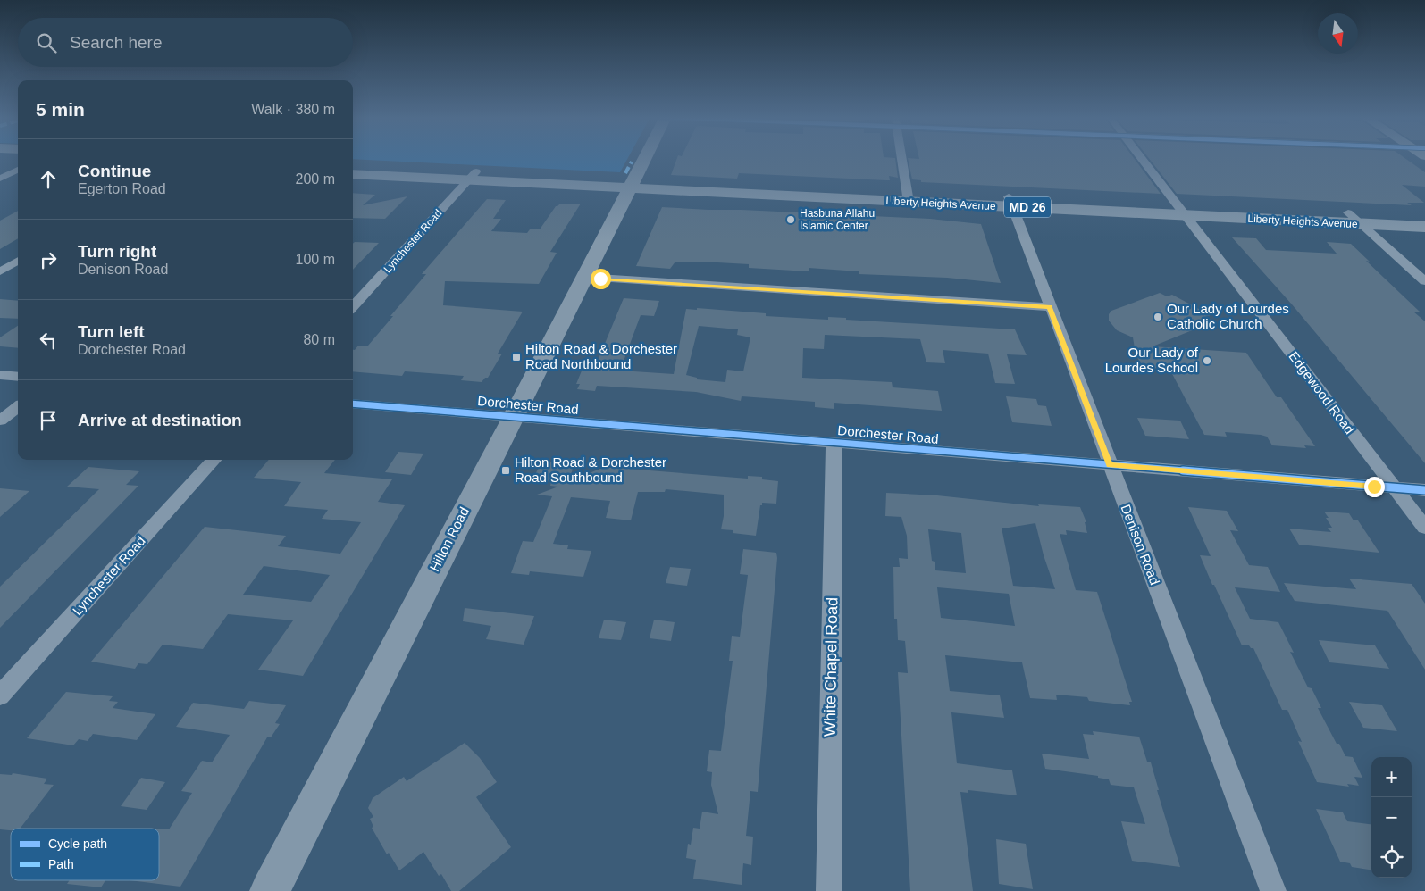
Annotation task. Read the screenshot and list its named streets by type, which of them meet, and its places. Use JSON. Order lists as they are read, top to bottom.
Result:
{
  "streets": {
    "main road": ["Liberty Heights Avenue", "MD 26", "Hilton Road"],
    "street": [
      "Lynchester Road",
      "Edgewood Road",
      "Dorchester Road",
      "Denison Road",
      "White Chapel Road"
    ]
  },
  "crossings": [
    ["Liberty Heights Avenue", "Lynchester Road"],
    ["Liberty Heights Avenue", "Edgewood Road"],
    ["Liberty Heights Avenue", "Hilton Road"],
    ["Liberty Heights Avenue", "Denison Road"],
    ["Edgewood Road", "Dorchester Road"],
    ["Dorchester Road", "Hilton Road"],
    ["Dorchester Road", "Denison Road"],
    ["Dorchester Road", "White Chapel Road"]
  ],
  "places": {
    "other": ["Hasbuna Allahu Islamic Center", "Our Lady of Lourdes Catholic Church", "Our Lady of Lourdes School"],
    "transit": ["Hilton Road & Dorchester Road Northbound", "Hilton Road & Dorchester Road Southbound"]
  },
  "legend": ["Cycle path", "Path"],
  "north": "bottom",
  "page": {
    "search": "Search here",
    "heading": ["5 min", "Walk · 380 m"],
    "list": [
      ["Continue", "Egerton Road", "200 m"],
      ["Turn right", "Denison Road", "100 m"],
      ["Turn left", "Dorchester Road", "80 m"],
      "Arrive at destination"
    ],
    "map_buttons": ["+", "−"]
  }
}
